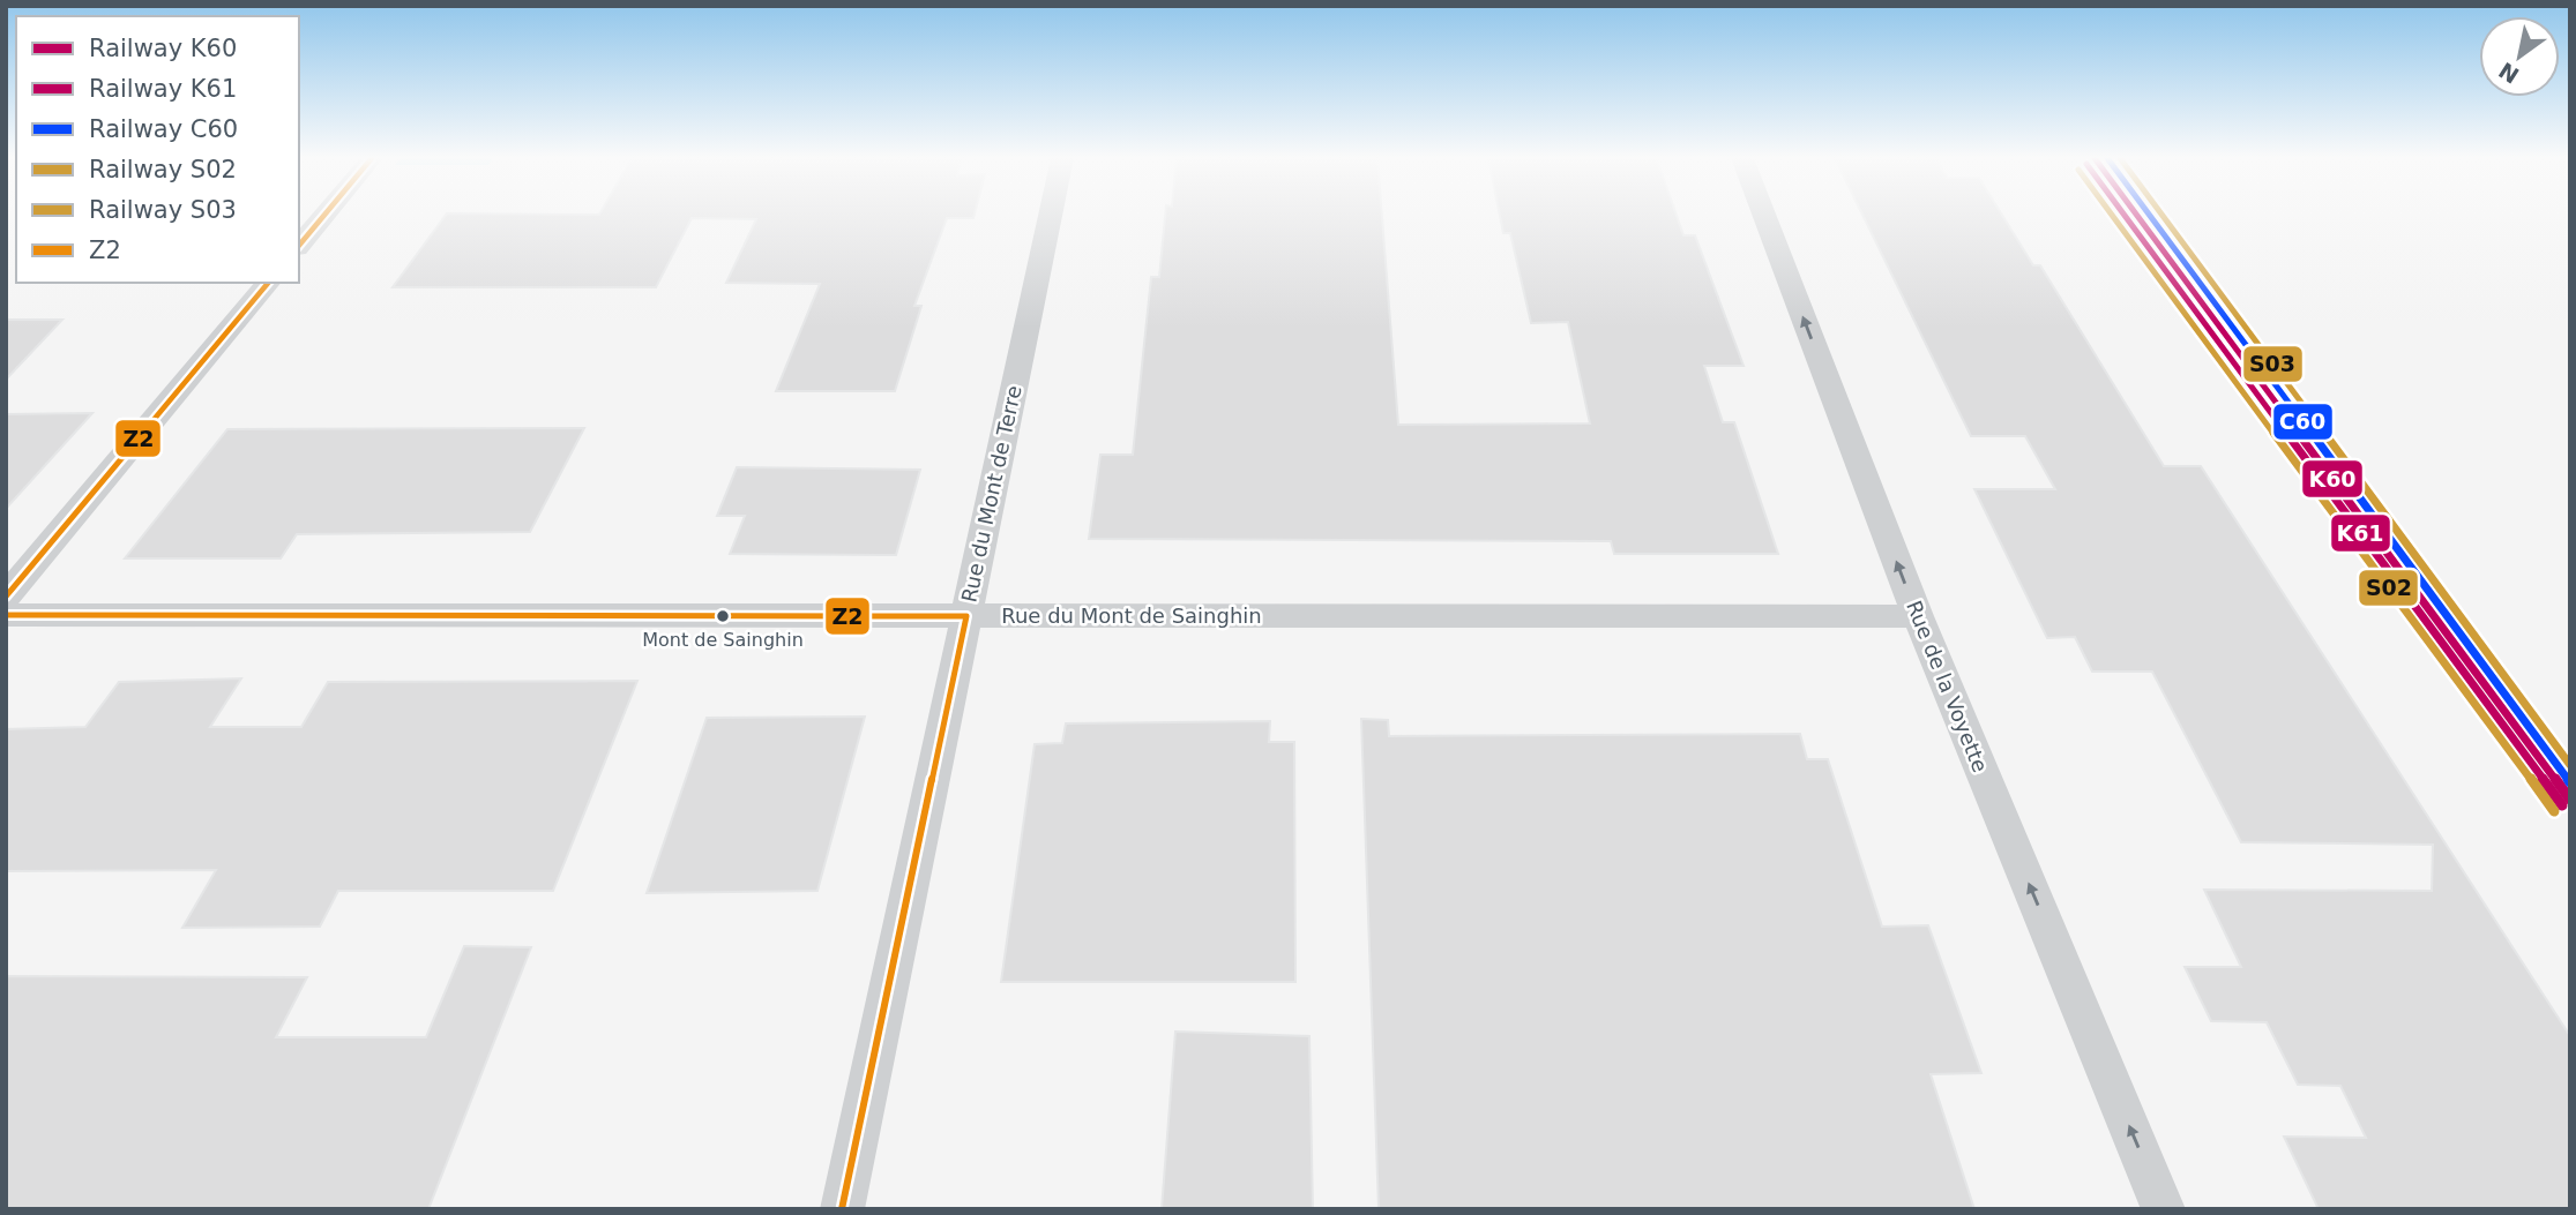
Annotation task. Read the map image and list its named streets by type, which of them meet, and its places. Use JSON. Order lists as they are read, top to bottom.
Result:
{
  "streets": {
    "street": ["Rue du Mont de Terre", "Rue du Mont de Sainghin", "Rue de la Voyette"]
  },
  "crossings": [
    ["Rue du Mont de Terre", "Rue du Mont de Sainghin"],
    ["Rue du Mont de Sainghin", "Rue de la Voyette"]
  ],
  "one_way": ["Rue de la Voyette"],
  "places": ["Mont de Sainghin"],
  "lines": [
    "rail line K60",
    "rail line K61",
    "rail line C60",
    "rail line S02",
    "rail line S03",
    "transit line Z2"
  ],
  "legend": [
    "Railway K60",
    "Railway K61",
    "Railway C60",
    "Railway S02",
    "Railway S03",
    "Z2"
  ],
  "north": "bottom left"
}
